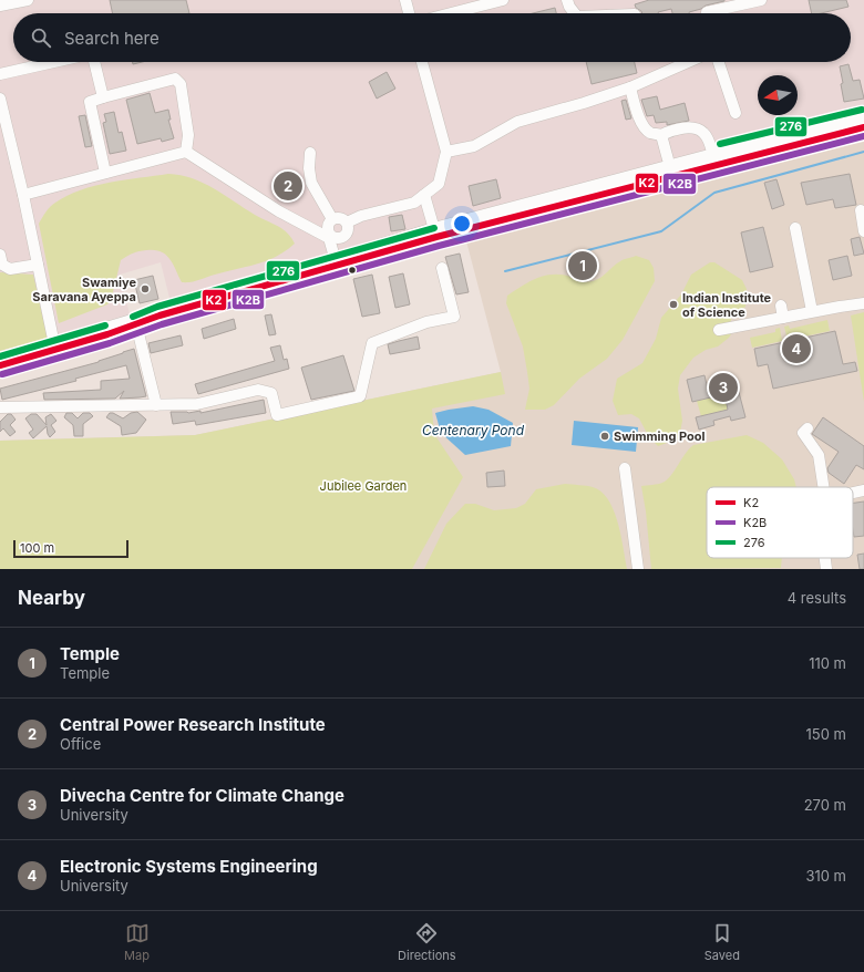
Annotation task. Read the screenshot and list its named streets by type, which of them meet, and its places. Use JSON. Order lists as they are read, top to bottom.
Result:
{
  "water": ["Centenary Pond"],
  "parks": ["Jubilee Garden"],
  "places": ["Swamiye Saravana Ayeppa", "Indian Institute of Science", "Swimming Pool"],
  "lines": ["transit line 276", "transit line K2", "transit line K2B"],
  "legend": ["K2", "K2B", "276"],
  "scale_bar": "100 m",
  "north": "left",
  "page": {
    "search": "Search here",
    "pins": [
      "2",
      "1",
      "4",
      "3"
    ],
    "scale": "100 m",
    "heading": ["Nearby", "4 results"],
    "list": [
      {
        "mark": "1",
        "name": "Temple",
        "note": "Temple",
        "value": "110 m"
      },
      {
        "mark": "2",
        "name": "Central Power Research Institute",
        "note": "Office",
        "value": "150 m"
      },
      {
        "mark": "3",
        "name": "Divecha Centre for Climate Change",
        "note": "University",
        "value": "270 m"
      },
      {
        "mark": "4",
        "name": "Electronic Systems Engineering",
        "note": "University",
        "value": "310 m"
      }
    ],
    "nav": ["Map", "Directions", "Saved"]
  }
}
